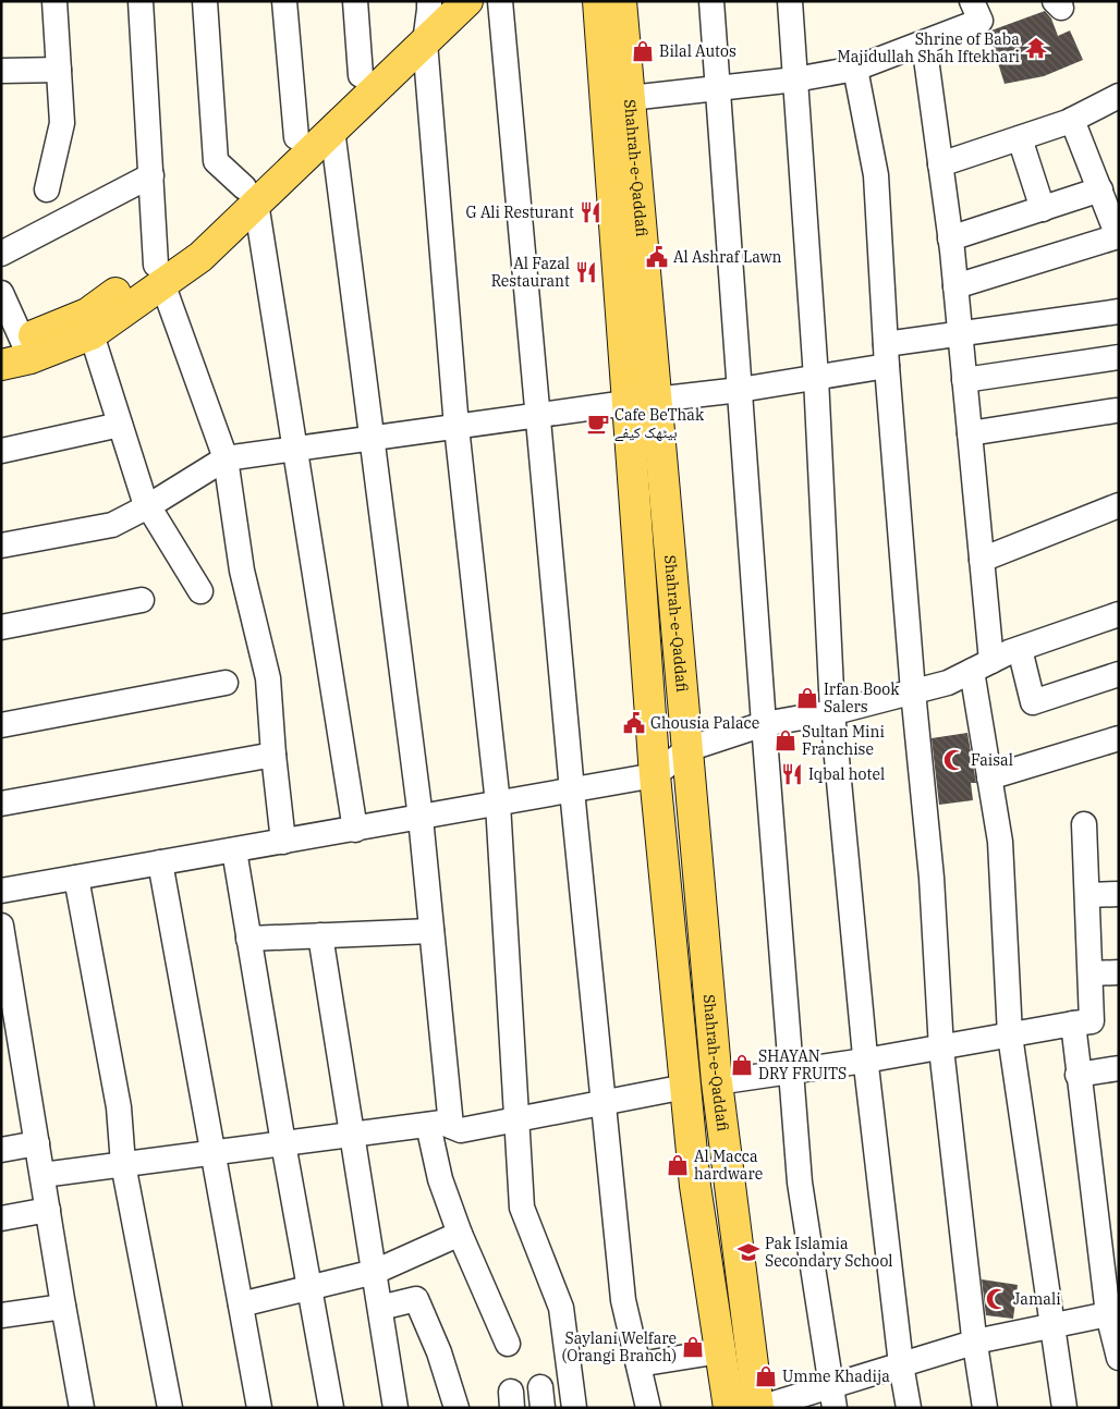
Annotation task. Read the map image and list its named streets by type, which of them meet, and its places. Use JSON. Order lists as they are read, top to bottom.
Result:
{
  "streets": {
    "main road": ["Shahrah-e-Qaddafi"]
  },
  "places": {
    "temple": ["Shrine of Baba Majidullah Shah Iftekhari"],
    "shop": [
      "Bilal Autos",
      "Irfan Book Salers",
      "Sultan Mini Franchise",
      "SHAYAN DRY FRUITS",
      "Al Macca hardware",
      "Saylani Welfare (Orangi Branch)",
      "Umme Khadija"
    ],
    "restaurant": ["G Ali Resturant", "Al Fazal Restaurant", "Iqbal hotel"],
    "public building": ["Al Ashraf Lawn", "Ghousia Palace"],
    "cafe": ["Cafe BeThak بیٹھک کیفے"],
    "mosque": ["Faisal", "Jamali"],
    "school or university": ["Pak Islamia Secondary School"]
  }
}
